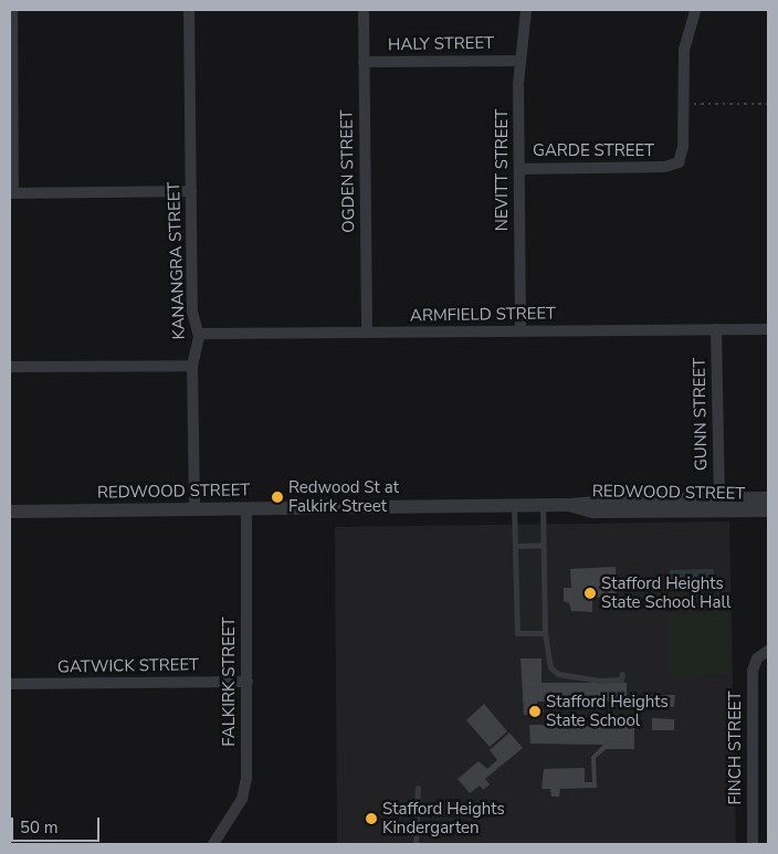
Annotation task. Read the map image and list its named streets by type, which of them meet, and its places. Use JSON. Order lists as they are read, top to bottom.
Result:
{
  "streets": {
    "street": [
      "HALY STREET",
      "GARDE STREET",
      "NEVITT STREET",
      "OGDEN STREET",
      "KANANGRA STREET",
      "ARMFIELD STREET",
      "GUNN STREET",
      "REDWOOD STREET",
      "GATWICK STREET",
      "FALKIRK STREET",
      "FINCH STREET"
    ]
  },
  "crossings": [
    ["HALY STREET", "NEVITT STREET"],
    ["HALY STREET", "OGDEN STREET"],
    ["GARDE STREET", "NEVITT STREET"],
    ["NEVITT STREET", "ARMFIELD STREET"],
    ["OGDEN STREET", "ARMFIELD STREET"],
    ["KANANGRA STREET", "ARMFIELD STREET"],
    ["KANANGRA STREET", "REDWOOD STREET"],
    ["ARMFIELD STREET", "GUNN STREET"],
    ["GUNN STREET", "REDWOOD STREET"],
    ["REDWOOD STREET", "FALKIRK STREET"],
    ["GATWICK STREET", "FALKIRK STREET"]
  ],
  "places": [
    "Redwood St at Falkirk Street",
    "Stafford Heights State School Hall",
    "Stafford Heights State School",
    "Stafford Heights Kindergarten"
  ],
  "scale_bar": "50 m"
}
